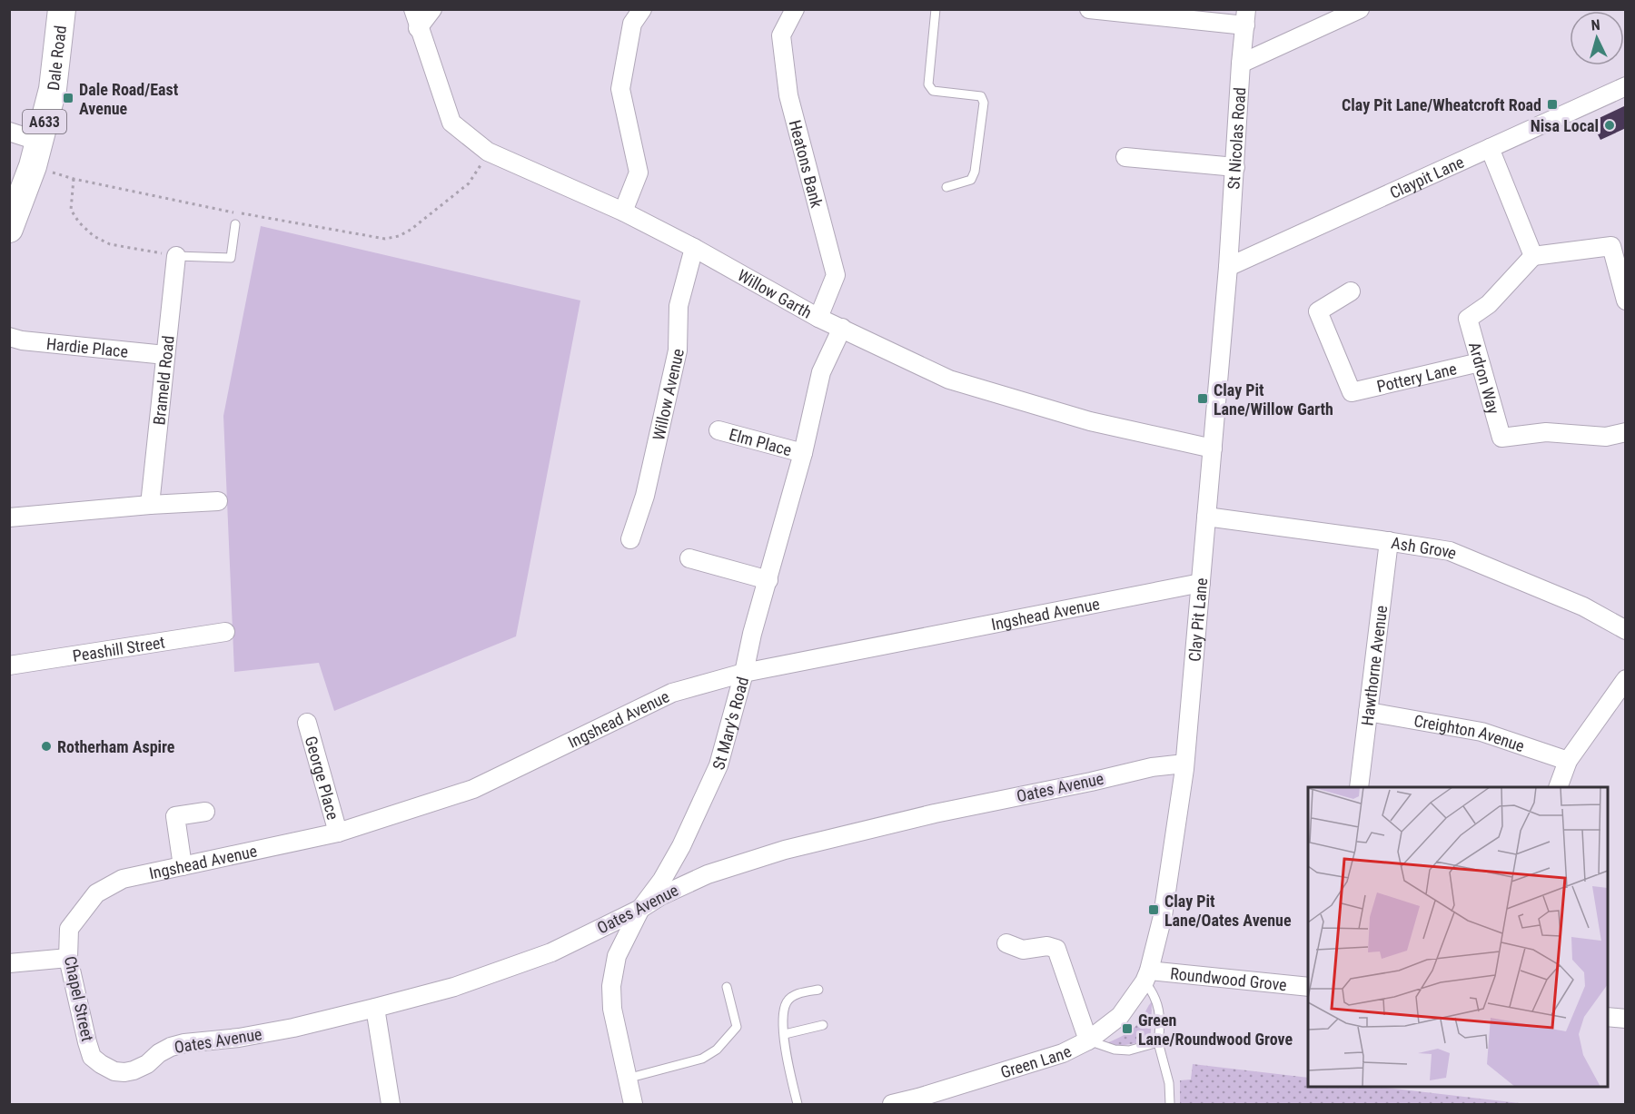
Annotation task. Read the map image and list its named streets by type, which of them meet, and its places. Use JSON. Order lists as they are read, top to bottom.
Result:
{
  "streets": {
    "main road": ["Dale Road", "A633"],
    "street": [
      "St Nicolas Road",
      "Heatons Bank",
      "Claypit Lane",
      "Willow Garth",
      "Hardie Place",
      "Pottery Lane",
      "Ardron Way",
      "Brameld Road",
      "Willow Avenue",
      "Elm Place",
      "Ash Grove",
      "Ingshead Avenue",
      "Clay Pit Lane",
      "Peashill Street",
      "Hawthorne Avenue",
      "St Mary's Road",
      "Creighton Avenue",
      "George Place",
      "Oates Avenue",
      "Roundwood Grove",
      "Chapel Street",
      "Green Lane"
    ]
  },
  "crossings": [
    ["St Nicolas Road", "Claypit Lane"],
    ["St Nicolas Road", "Clay Pit Lane"],
    ["Heatons Bank", "Willow Garth"],
    ["Claypit Lane", "Clay Pit Lane"],
    ["Willow Garth", "Willow Avenue"],
    ["Willow Garth", "Clay Pit Lane"],
    ["Willow Garth", "St Mary's Road"],
    ["Hardie Place", "Brameld Road"],
    ["Pottery Lane", "Ardron Way"],
    ["Elm Place", "St Mary's Road"],
    ["Ash Grove", "Clay Pit Lane"],
    ["Ash Grove", "Hawthorne Avenue"],
    ["Ingshead Avenue", "Clay Pit Lane"],
    ["Ingshead Avenue", "St Mary's Road"],
    ["Ingshead Avenue", "George Place"],
    ["Ingshead Avenue", "Chapel Street"],
    ["Clay Pit Lane", "Oates Avenue"],
    ["Clay Pit Lane", "Roundwood Grove"],
    ["Clay Pit Lane", "Green Lane"],
    ["Hawthorne Avenue", "Creighton Avenue"],
    ["St Mary's Road", "Oates Avenue"],
    ["Oates Avenue", "Chapel Street"],
    ["Roundwood Grove", "Green Lane"]
  ],
  "places": {
    "transit": [
      "Dale Road/East Avenue",
      "Clay Pit Lane/Wheatcroft Road",
      "Clay Pit Lane/Willow Garth",
      "Clay Pit Lane/Oates Avenue",
      "Green Lane/Roundwood Grove"
    ],
    "other": ["Nisa Local", "Rotherham Aspire"]
  },
  "north": "top"
}
